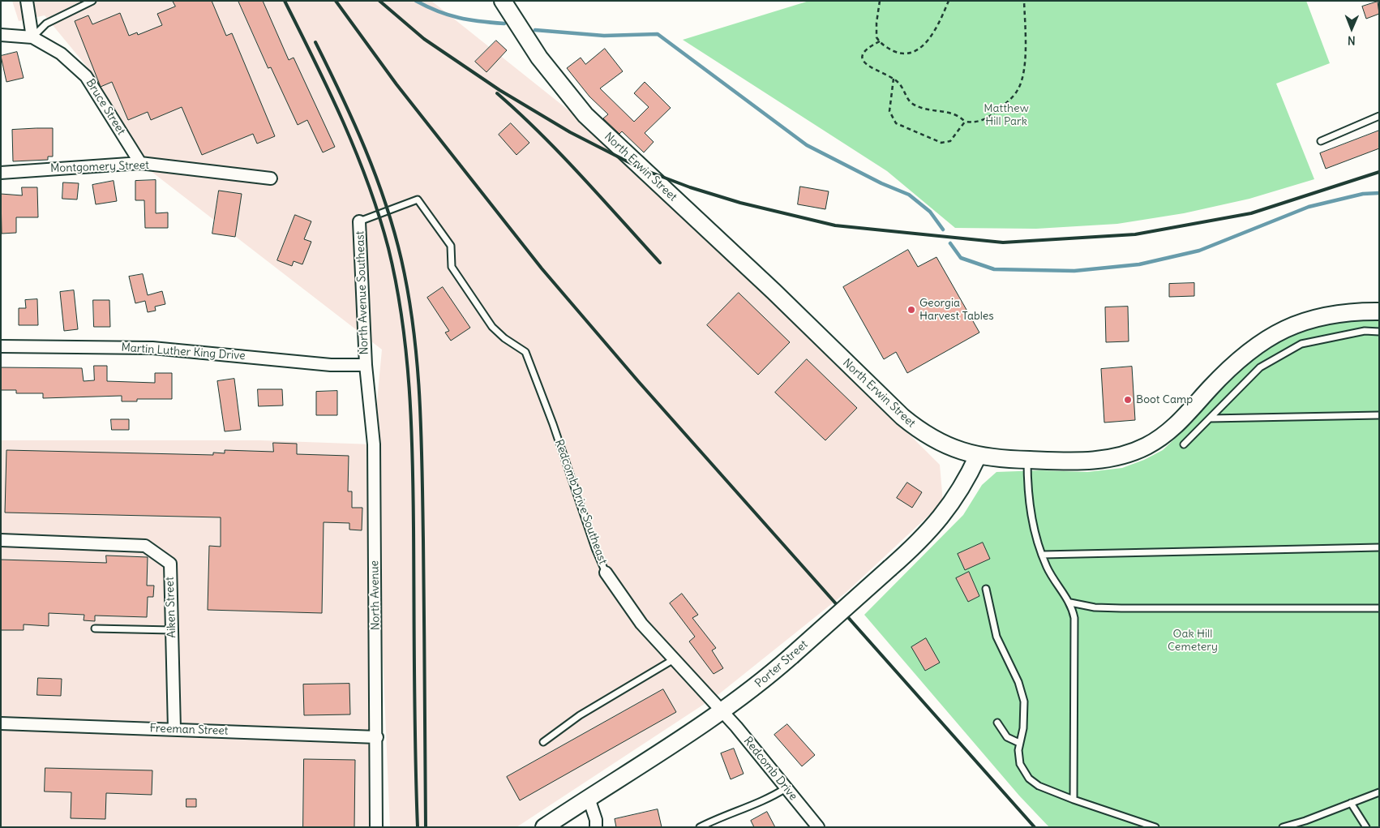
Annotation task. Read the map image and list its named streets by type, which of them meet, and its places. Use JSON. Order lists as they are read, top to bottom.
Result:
{
  "streets": {
    "street": [
      "Bruce Street",
      "Montgomery Street",
      "North Erwin Street",
      "North Avenue Southeast",
      "Martin Luther King Drive",
      "Redcomb Drive Southeast",
      "North Avenue",
      "Aiken Street",
      "Porter Street",
      "Freeman Street",
      "Redcomb Drive"
    ]
  },
  "crossings": [
    ["Bruce Street", "Montgomery Street"],
    ["North Erwin Street", "Porter Street"],
    ["North Avenue Southeast", "Martin Luther King Drive"],
    ["North Avenue Southeast", "Redcomb Drive Southeast"],
    ["North Avenue Southeast", "North Avenue"],
    ["Martin Luther King Drive", "North Avenue"],
    ["Redcomb Drive Southeast", "Porter Street"],
    ["Redcomb Drive Southeast", "Redcomb Drive"],
    ["North Avenue", "Freeman Street"],
    ["Aiken Street", "Freeman Street"],
    ["Porter Street", "Redcomb Drive"]
  ],
  "parks": ["Matthew Hill Park", "Oak Hill Cemetery"],
  "places": ["Georgia Harvest Tables", "Boot Camp"],
  "north": "bottom"
}
